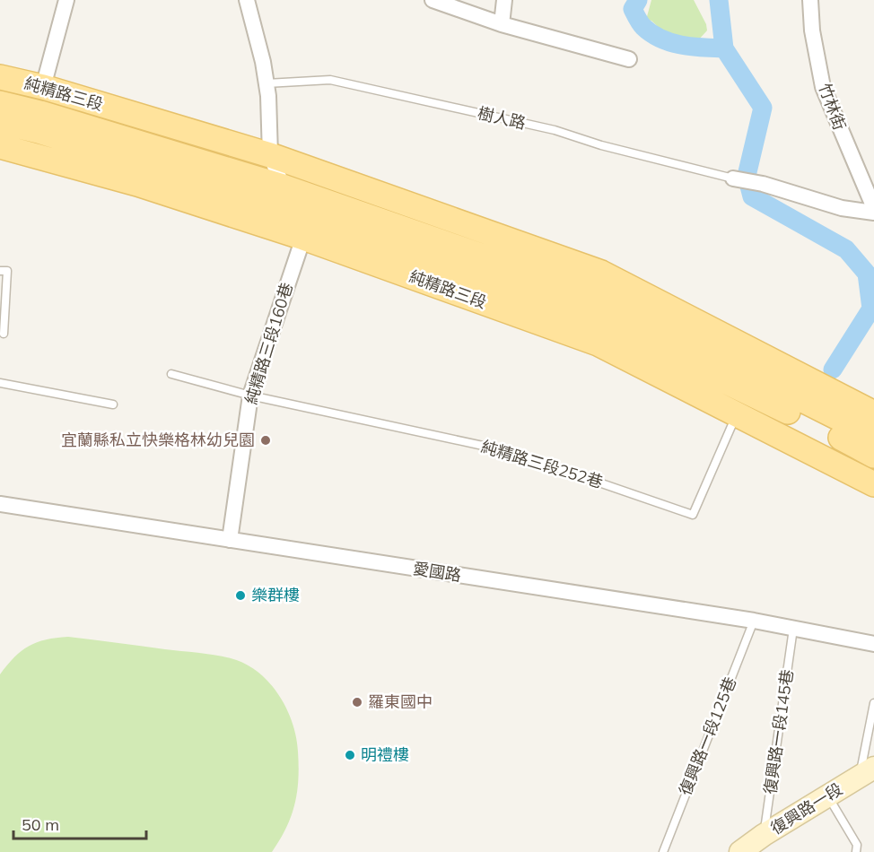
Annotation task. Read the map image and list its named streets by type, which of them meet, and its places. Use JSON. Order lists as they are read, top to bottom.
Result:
{
  "streets": {
    "main road": ["純精路三段", "復興路一段"],
    "street": ["竹林街", "純精路三段160巷", "愛國路"],
    "lane": [
      "樹人路",
      "純精路三段252巷",
      "復興路一段145巷",
      "復興路一段125巷"
    ]
  },
  "crossings": [
    ["純精路三段", "純精路三段160巷"],
    ["純精路三段", "純精路三段252巷"],
    ["純精路三段160巷", "純精路三段252巷"],
    ["純精路三段160巷", "愛國路"],
    ["愛國路", "復興路一段145巷"],
    ["愛國路", "復興路一段125巷"],
    ["復興路一段145巷", "復興路一段"]
  ],
  "places": [
    "宜蘭縣私立快樂格林幼兒園",
    "樂群樓",
    "羅東國中",
    "明禮樓"
  ],
  "scale_bar": "50 m"
}
